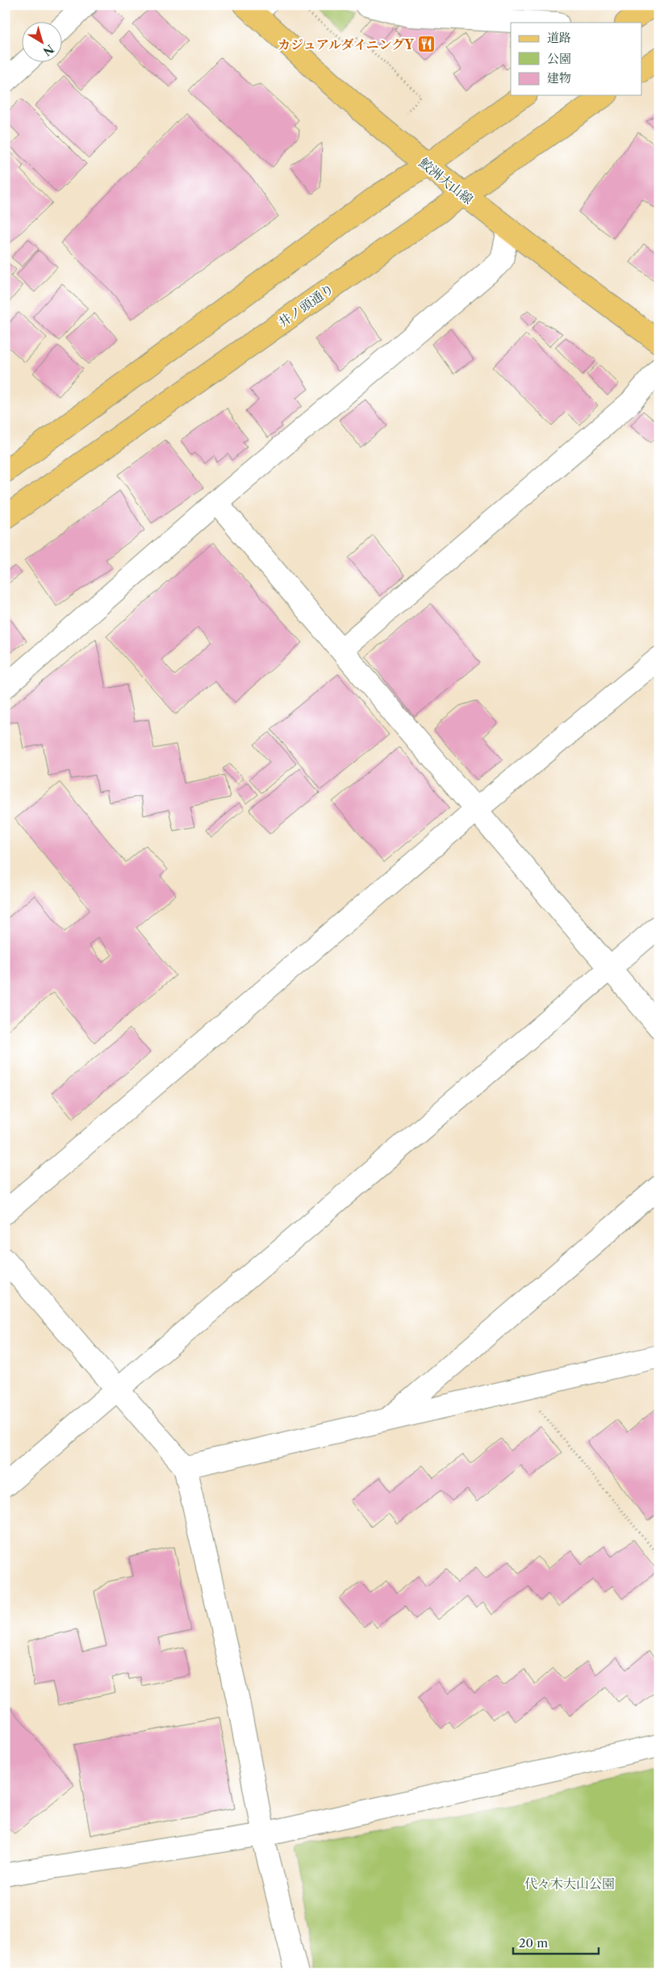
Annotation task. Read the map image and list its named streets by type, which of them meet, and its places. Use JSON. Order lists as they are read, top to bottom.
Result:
{
  "streets": {
    "main road": ["鮫洲大山線", "井ノ頭通り"]
  },
  "crossings": [
    ["鮫洲大山線", "井ノ頭通り"]
  ],
  "parks": ["代々木大山公園"],
  "places": {
    "restaurant": ["カジュアルダイニングY"]
  },
  "legend": ["道路", "公園", "建物"],
  "scale_bar": "20 m",
  "north": "bottom right"
}
